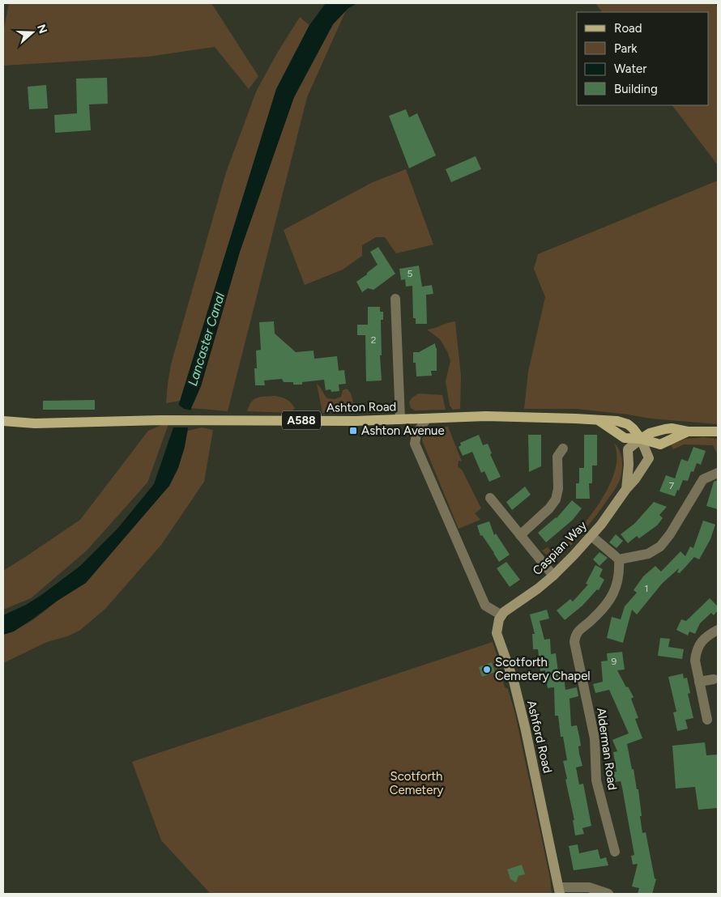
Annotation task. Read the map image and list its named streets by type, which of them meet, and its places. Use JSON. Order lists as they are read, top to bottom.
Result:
{
  "streets": {
    "main road": ["Ashton Road", "A588"],
    "street": ["Caspian Way", "Ashford Road", "Alderman Road"]
  },
  "crossings": [
    ["Ashton Road", "Caspian Way"],
    ["Caspian Way", "Ashford Road"]
  ],
  "water": ["Lancaster Canal"],
  "parks": ["Scotforth Cemetery"],
  "places": {
    "transit": ["Ashton Avenue"],
    "other": ["Scotforth Cemetery Chapel"]
  },
  "house_numbers": [
    "5",
    "2",
    "7",
    "1",
    "9"
  ],
  "legend": [
    "Road",
    "Park",
    "Water",
    "Building"
  ],
  "north": "right"
}
